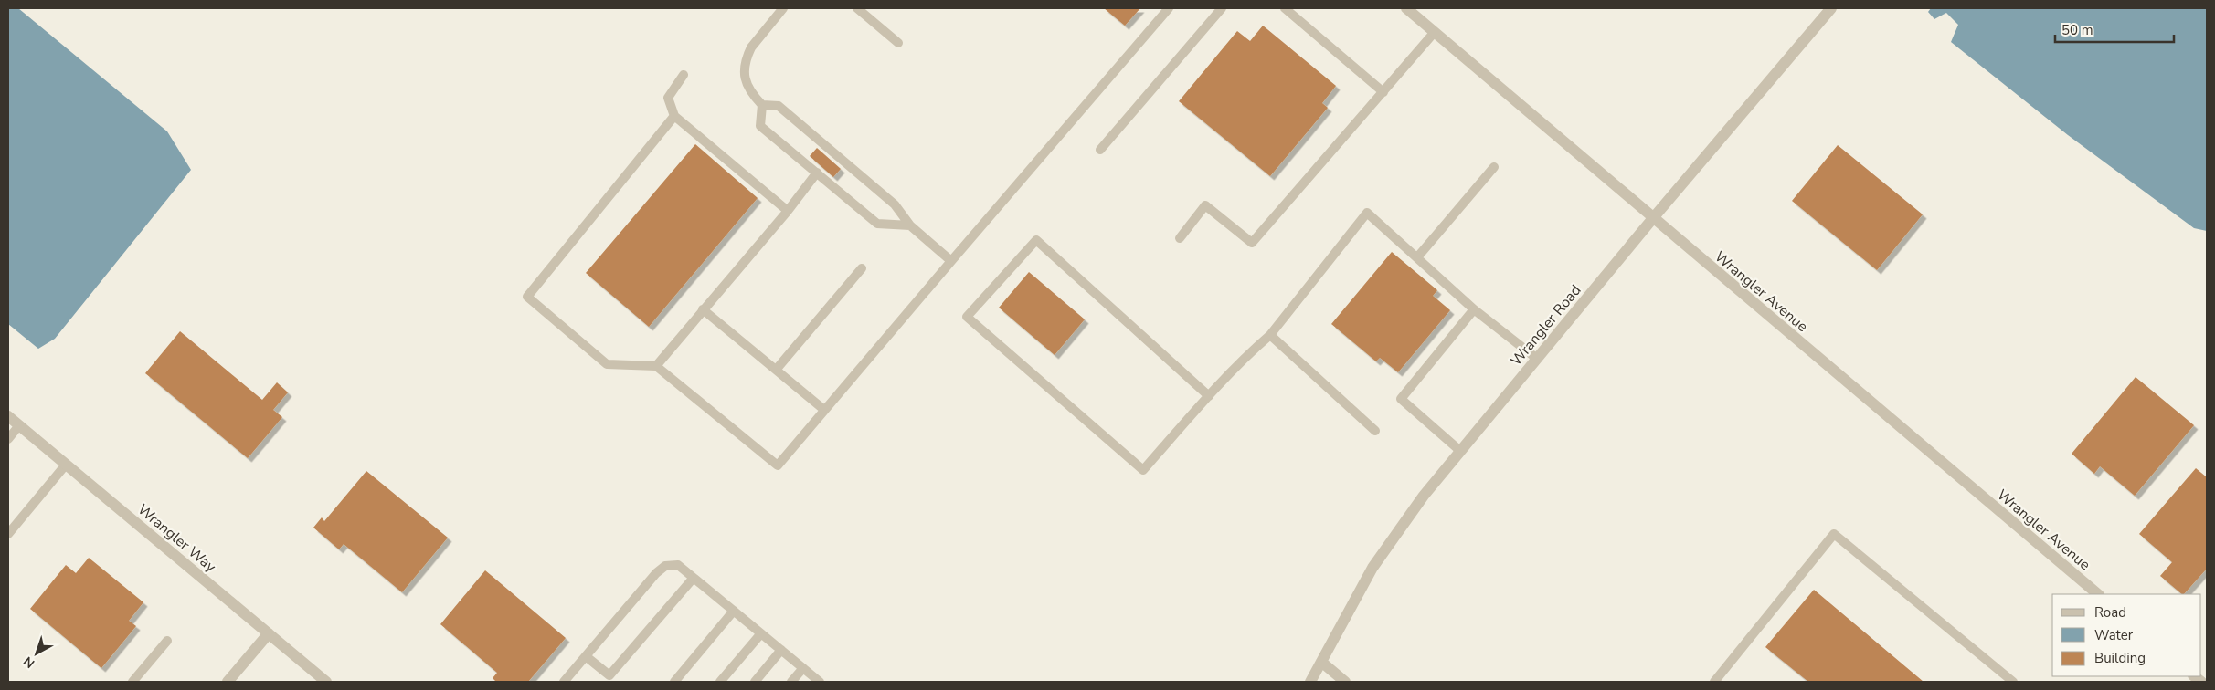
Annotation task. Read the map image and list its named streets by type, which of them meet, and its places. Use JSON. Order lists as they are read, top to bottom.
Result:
{
  "streets": {
    "street": ["Wrangler Avenue", "Wrangler Road", "Wrangler Way"]
  },
  "crossings": [
    ["Wrangler Avenue", "Wrangler Road"]
  ],
  "legend": ["Road", "Water", "Building"],
  "scale_bar": "50 m",
  "north": "bottom left"
}
